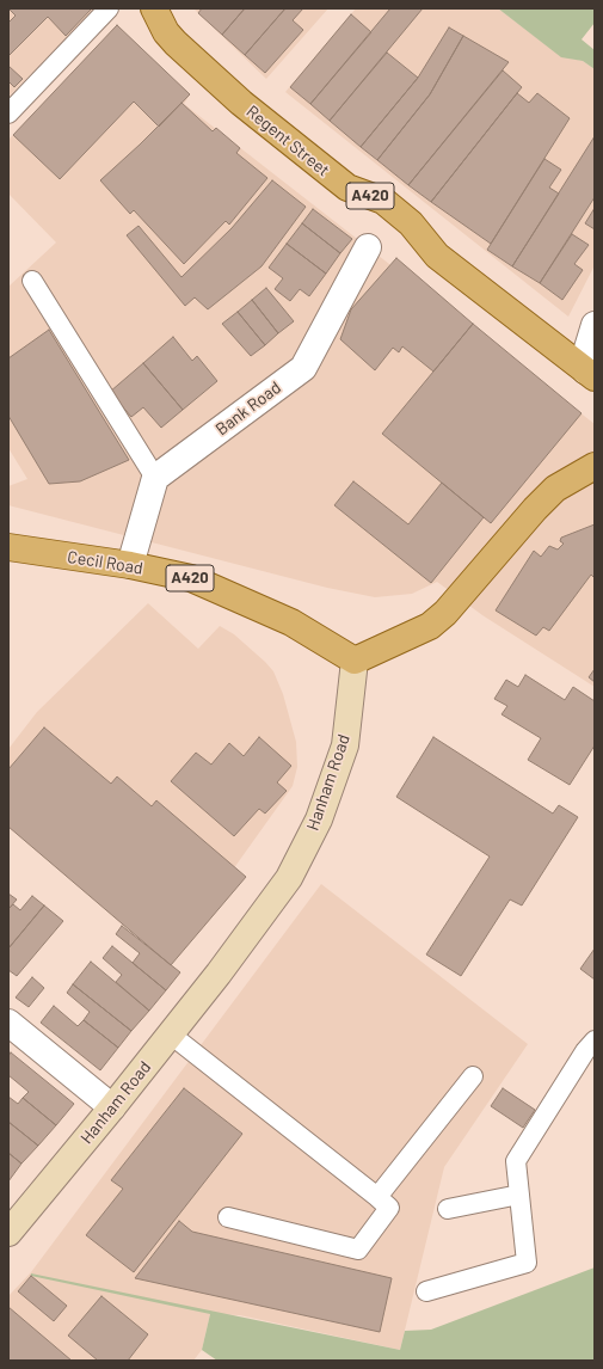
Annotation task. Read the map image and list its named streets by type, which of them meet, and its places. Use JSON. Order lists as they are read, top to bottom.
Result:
{
  "streets": {
    "main road": [
      "Regent Street",
      "A420",
      "Cecil Road",
      "Hanham Road"
    ],
    "street": ["Bank Road"]
  },
  "crossings": [
    ["Cecil Road", "Hanham Road"]
  ]
}
